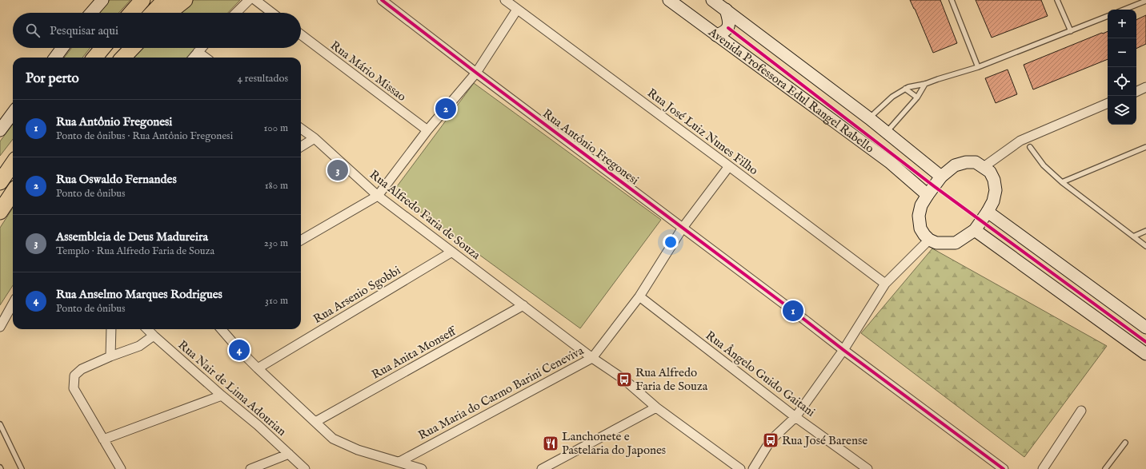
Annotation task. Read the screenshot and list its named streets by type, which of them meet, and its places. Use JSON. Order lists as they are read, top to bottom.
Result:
{
  "streets": {
    "main road": ["Avenida Professora Edul Rangel Rabello"],
    "street": [
      "Rua Mário Missao",
      "Rua José Luiz Nunes Filho",
      "Rua Antônio Fregonesi",
      "Rua Alfredo Faria de Souza",
      "Rua Arsenio Sgobbi",
      "Rua Anita Monseff",
      "Rua Ângelo Guido Gaitani",
      "Rua Nair de Lima Adourian",
      "Rua Maria do Carmo Barini Ceneviva"
    ]
  },
  "crossings": [
    ["Rua José Luiz Nunes Filho", "Rua Maria do Carmo Barini Ceneviva"],
    ["Rua Antônio Fregonesi", "Rua Maria do Carmo Barini Ceneviva"],
    ["Rua Alfredo Faria de Souza", "Rua Arsenio Sgobbi"],
    ["Rua Alfredo Faria de Souza", "Rua Anita Monseff"],
    ["Rua Alfredo Faria de Souza", "Rua Maria do Carmo Barini Ceneviva"],
    ["Rua Ângelo Guido Gaitani", "Rua Maria do Carmo Barini Ceneviva"]
  ],
  "places": {
    "bus stop": ["Rua Alfredo Faria de Souza", "Rua José Barense"],
    "restaurant": ["Lanchonete e Pastelaria do Japones"]
  },
  "page": {
    "map_buttons": ["+", "−"],
    "search": "Pesquisar aqui",
    "heading": ["Por perto", "4 resultados"],
    "pins": [
      "2",
      "3",
      "1",
      "4"
    ],
    "list": [
      {
        "mark": "1",
        "name": "Rua Antônio Fregonesi",
        "note": "Ponto de ônibus · Rua Antônio Fregonesi",
        "value": "100 m"
      },
      {
        "mark": "2",
        "name": "Rua Oswaldo Fernandes",
        "note": "Ponto de ônibus",
        "value": "180 m"
      },
      {
        "mark": "3",
        "name": "Assembleia de Deus Madureira",
        "note": "Templo · Rua Alfredo Faria de Souza",
        "value": "230 m"
      },
      {
        "mark": "4",
        "name": "Rua Anselmo Marques Rodrigues",
        "note": "Ponto de ônibus",
        "value": "310 m"
      }
    ]
  }
}
